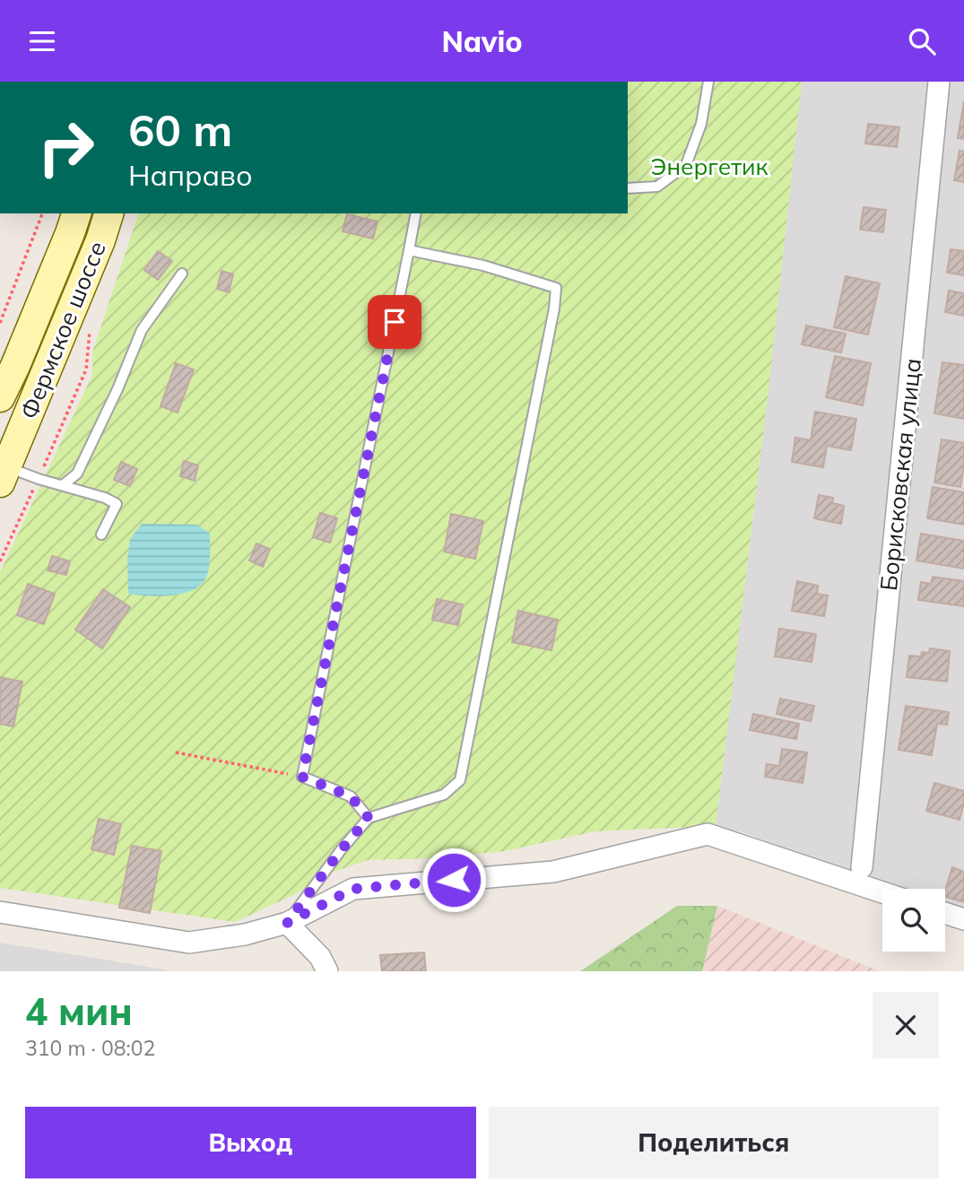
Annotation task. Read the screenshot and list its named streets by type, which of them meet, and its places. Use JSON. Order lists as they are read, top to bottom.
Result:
{
  "streets": {
    "main road": ["Фермское шоссе"],
    "street": ["Борисковская улица"]
  },
  "parks": ["Энергетик"],
  "page": {
    "header": "Navio",
    "turn": ["60 m", "Направо"],
    "heading": ["4 мин", "310 m · 08:02"],
    "buttons": ["Выход", "Поделиться"]
  }
}
